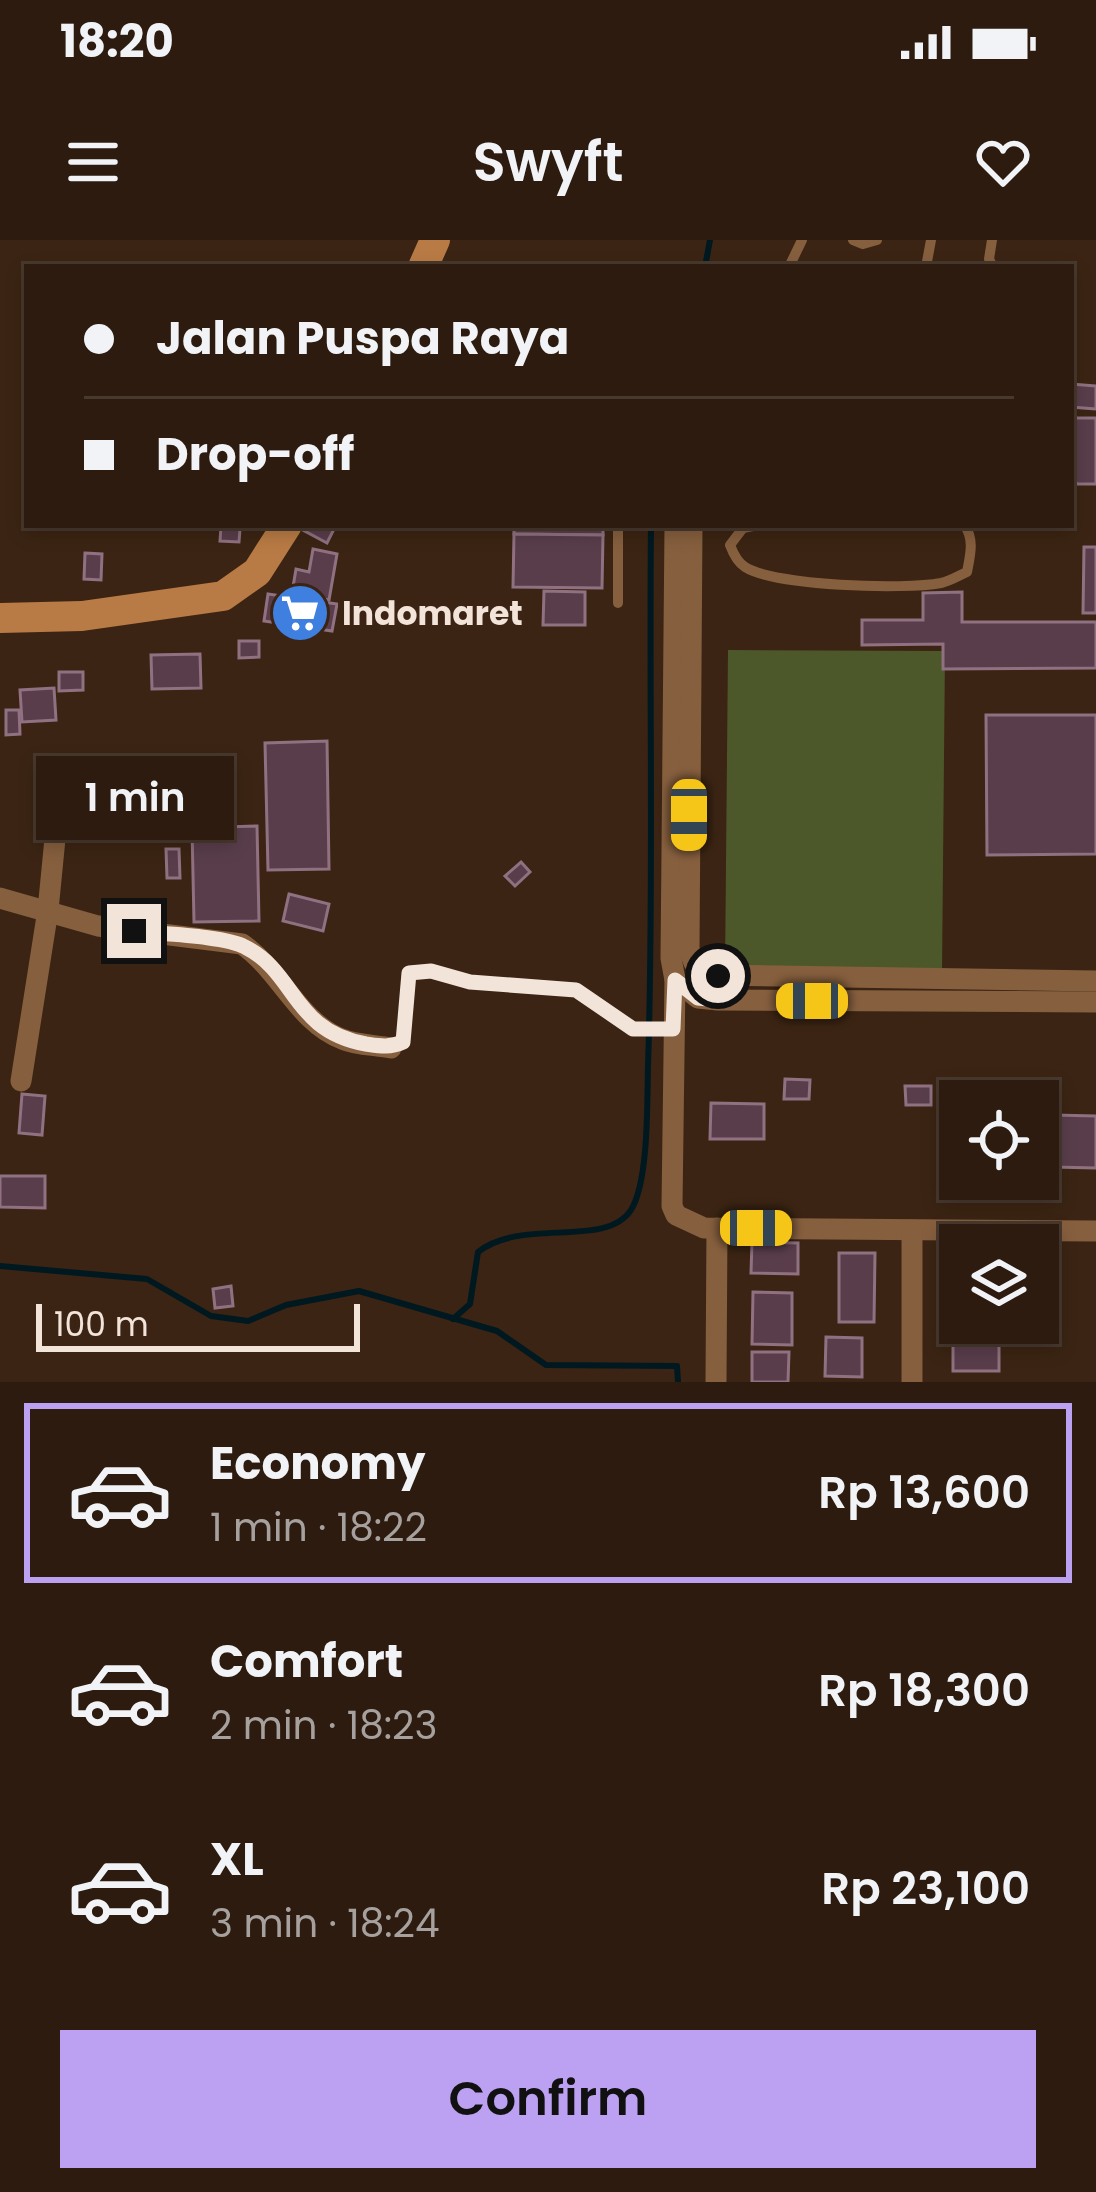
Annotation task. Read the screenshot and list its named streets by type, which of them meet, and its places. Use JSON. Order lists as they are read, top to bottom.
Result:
{
  "places": {
    "supermarket": ["Indomaret"]
  },
  "scale_bar": "100 m",
  "page": {
    "status": "18:20",
    "header": "Swyft",
    "banner": ["Jalan Puspa Raya", "Drop-off"],
    "bubble": "1 min",
    "scale": "100 m",
    "list": [
      {
        "name": "Economy",
        "note": "1 min · 18:22",
        "value": "Rp 13,600"
      },
      {
        "name": "Comfort",
        "note": "2 min · 18:23",
        "value": "Rp 18,300"
      },
      {
        "name": "XL",
        "note": "3 min · 18:24",
        "value": "Rp 23,100"
      }
    ],
    "buttons": "Confirm"
  }
}
